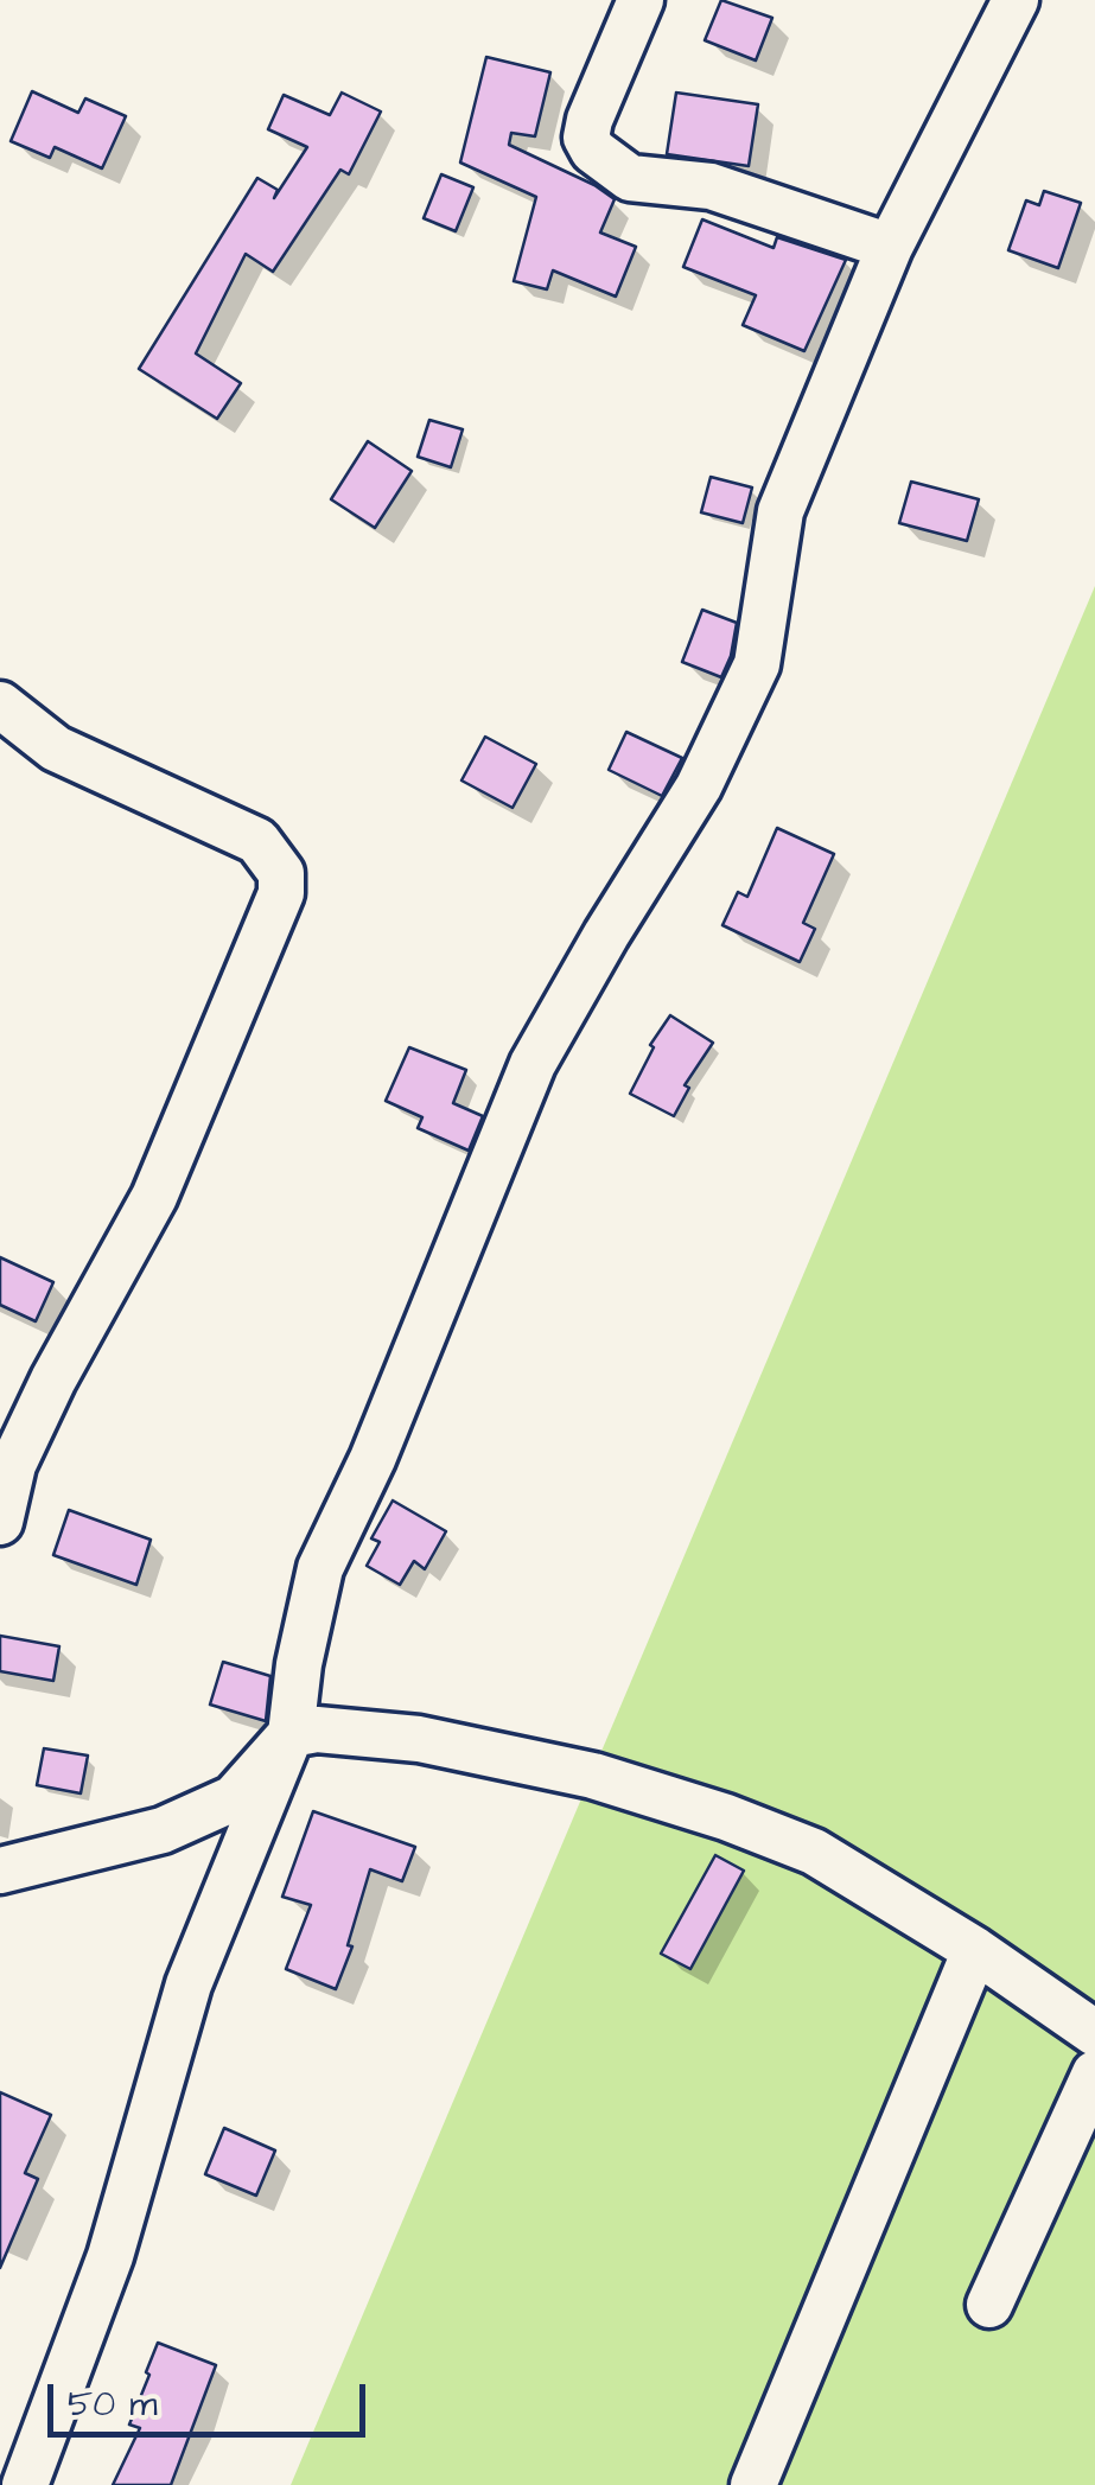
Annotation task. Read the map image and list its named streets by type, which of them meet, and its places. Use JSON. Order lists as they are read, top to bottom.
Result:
{
  "scale_bar": "50 m"
}
